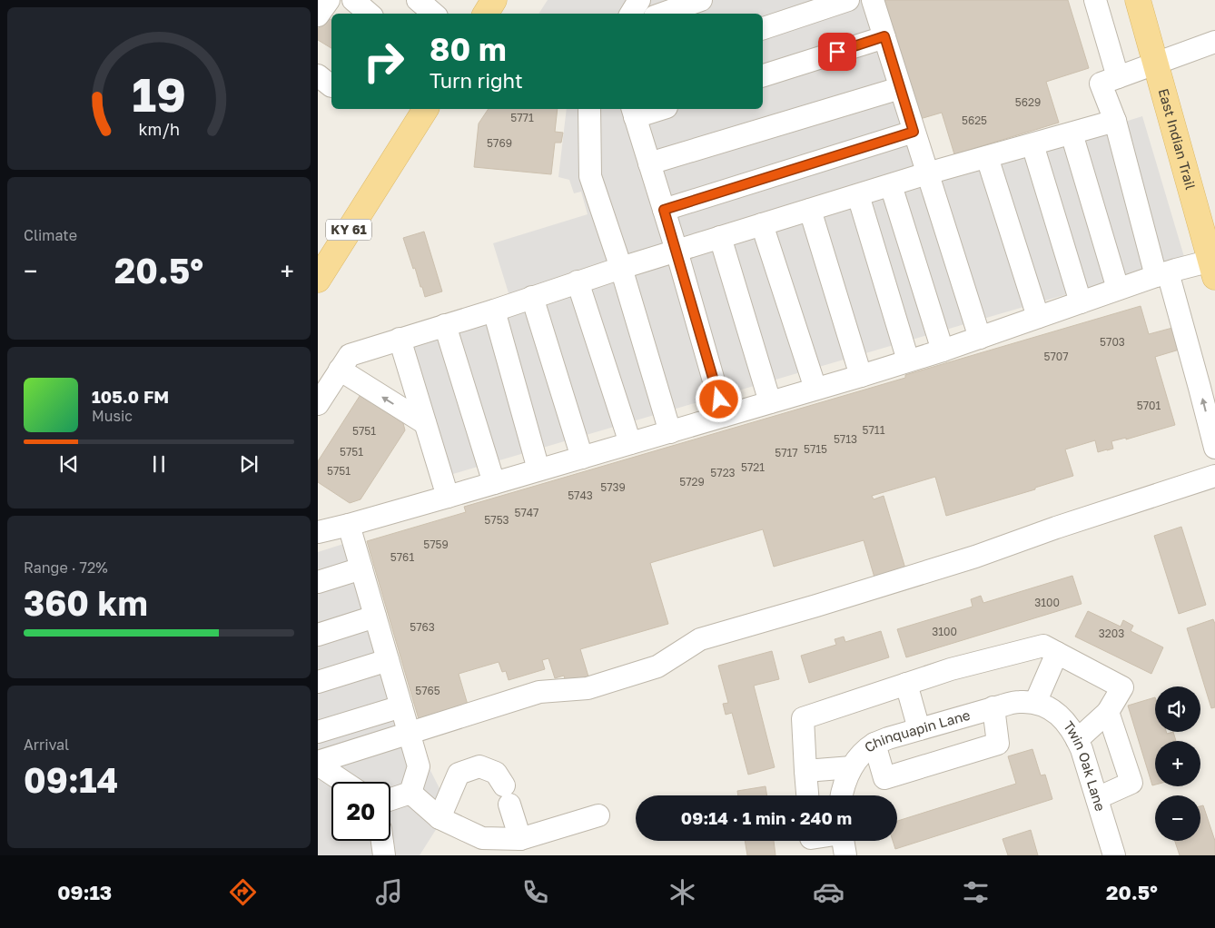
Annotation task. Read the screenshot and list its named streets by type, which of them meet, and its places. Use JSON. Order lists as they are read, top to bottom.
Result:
{
  "streets": {
    "main road": ["East Indian Trail", "KY 61"],
    "street": ["Chinquapin Lane", "Twin Oak Lane"]
  },
  "crossings": [
    ["Chinquapin Lane", "Twin Oak Lane"]
  ],
  "house_numbers": [
    "5629",
    "5771",
    "5625",
    "5769",
    "5703",
    "5707",
    "5701",
    "5711",
    "5751",
    "5713",
    "5715",
    "5751",
    "5717",
    "5721",
    "5751",
    "5723",
    "5729",
    "5739",
    "5743",
    "5747",
    "5753",
    "5759",
    "5761",
    "3100",
    "5763",
    "3100",
    "3203",
    "5765"
  ],
  "page": {
    "turn": ["80 m", "Turn right"],
    "tile": [
      "Climate",
      ["Range · 72%", "360 km"],
      ["Arrival", "09:14"]
    ],
    "heat": ["−", "20.5°", "+"],
    "song": ["105.0 FM", "Music"],
    "map_buttons": ["+", "−"],
    "limit": "20",
    "trip": "09:14 · 1 min · 240 m",
    "tabs": ["09:13", "20.5°"],
    "gauge": ["19", "km/h"]
  }
}
